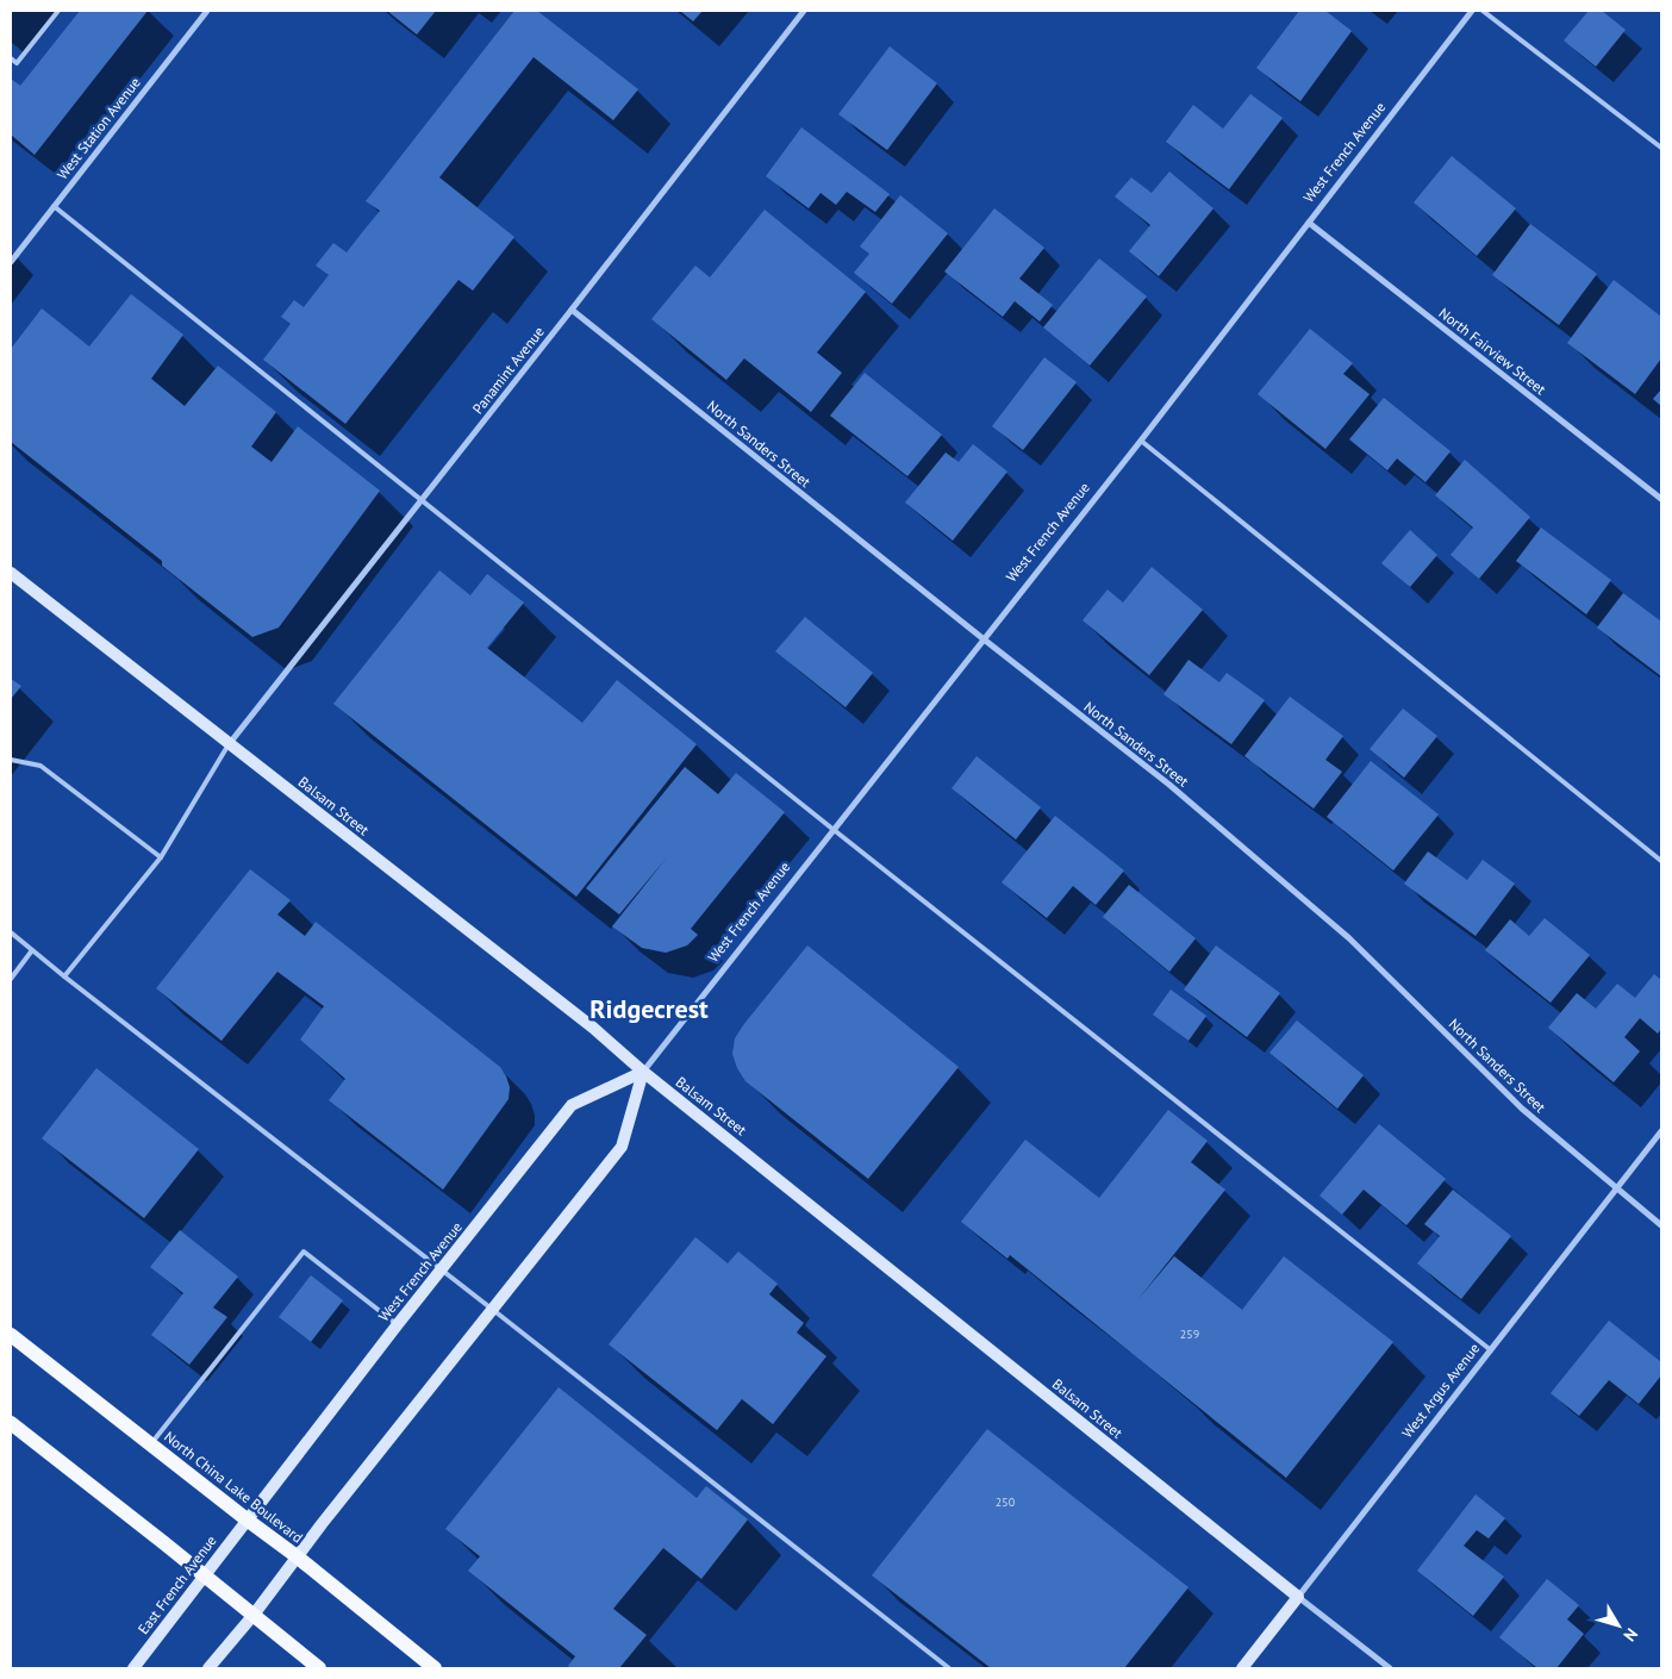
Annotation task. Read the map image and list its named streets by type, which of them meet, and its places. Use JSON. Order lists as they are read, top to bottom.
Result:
{
  "streets": {
    "main road": ["North China Lake Boulevard"],
    "street": [
      "West Station Avenue",
      "West French Avenue",
      "North Fairview Street",
      "Panamint Avenue",
      "North Sanders Street",
      "Balsam Street",
      "West Argus Avenue",
      "East French Avenue"
    ]
  },
  "crossings": [
    ["West French Avenue", "North Fairview Street"],
    ["West French Avenue", "North Sanders Street"],
    ["West French Avenue", "Balsam Street"],
    ["West French Avenue", "North China Lake Boulevard"],
    ["West French Avenue", "East French Avenue"],
    ["Panamint Avenue", "North Sanders Street"],
    ["Panamint Avenue", "Balsam Street"],
    ["North Sanders Street", "West Argus Avenue"],
    ["Balsam Street", "West Argus Avenue"],
    ["North China Lake Boulevard", "East French Avenue"]
  ],
  "districts": ["Ridgecrest"],
  "house_numbers": ["259", "250"],
  "north": "bottom right"
}
